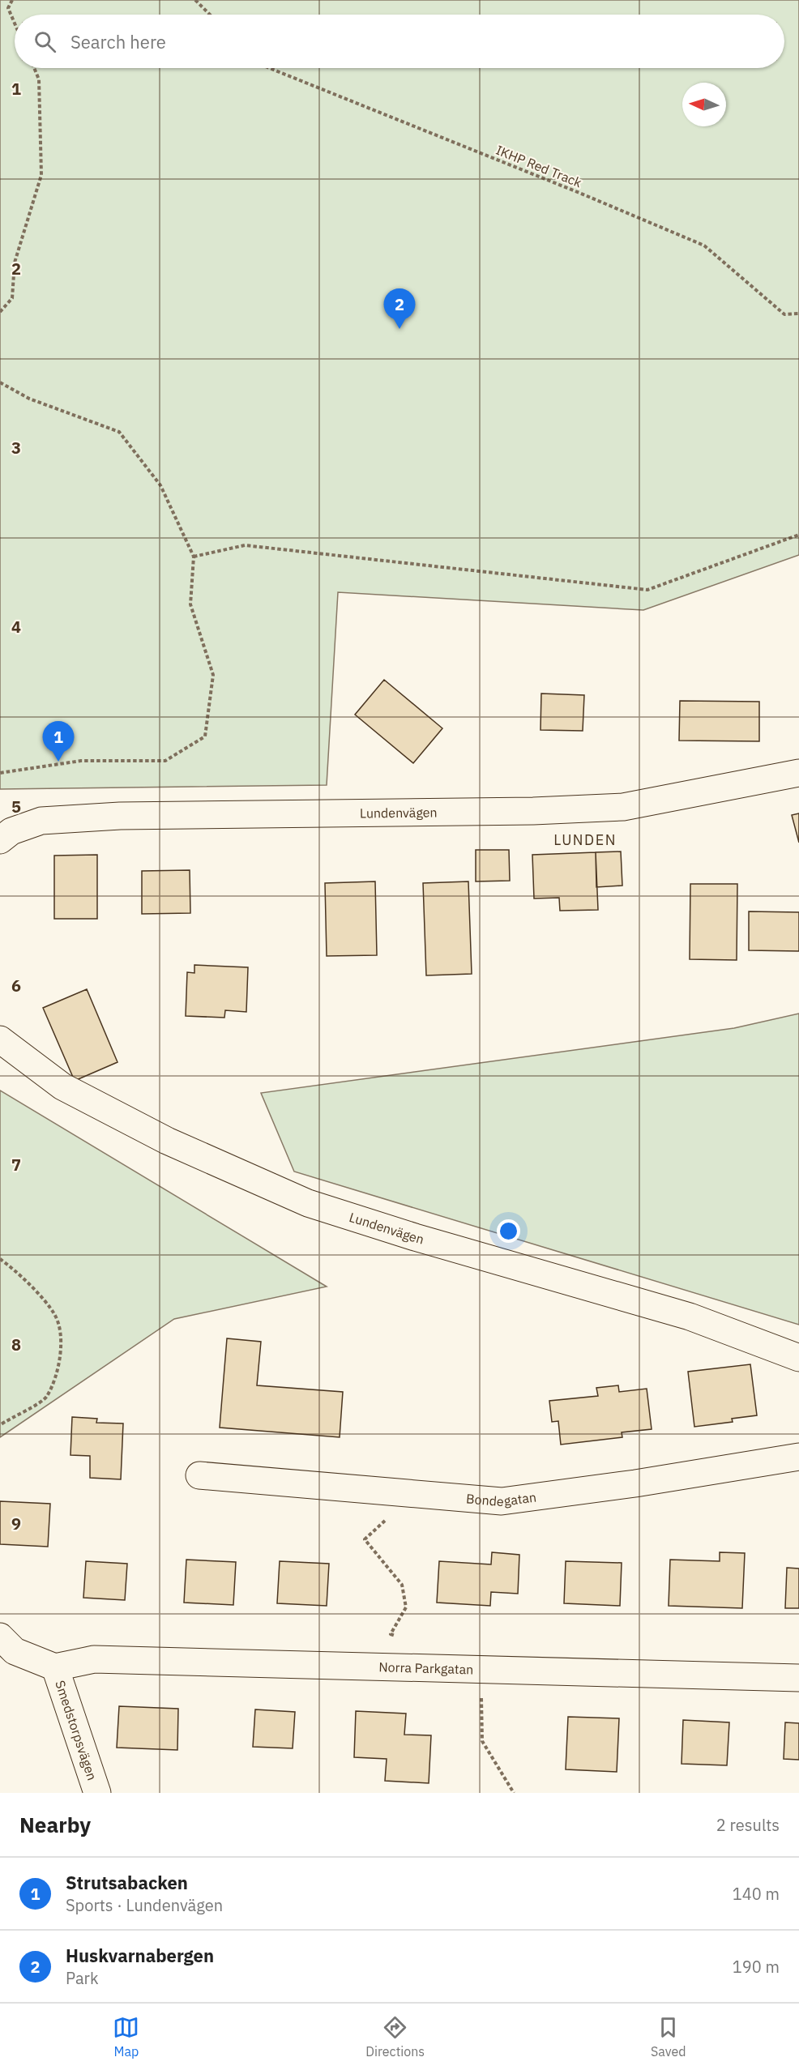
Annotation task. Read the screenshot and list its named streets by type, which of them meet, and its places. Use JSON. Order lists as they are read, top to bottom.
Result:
{
  "streets": {
    "street": [
      "Lundenvägen",
      "Bondegatan",
      "Norra Parkgatan",
      "Smedstorpsvägen"
    ],
    "path": ["IKHP Red Track"]
  },
  "crossings": [
    ["Norra Parkgatan", "Smedstorpsvägen"]
  ],
  "districts": ["LUNDEN"],
  "north": "left",
  "page": {
    "search": "Search here",
    "pins": ["2", "1"],
    "heading": ["Nearby", "2 results"],
    "list": [
      {
        "mark": "1",
        "name": "Strutsabacken",
        "note": "Sports · Lundenvägen",
        "value": "140 m"
      },
      {
        "mark": "2",
        "name": "Huskvarnabergen",
        "note": "Park",
        "value": "190 m"
      }
    ],
    "nav": ["Map", "Directions", "Saved"]
  },
  "grid": {
    "rows": [
      "1",
      "2",
      "3",
      "4",
      "5",
      "6",
      "7",
      "8",
      "9"
    ]
  }
}
